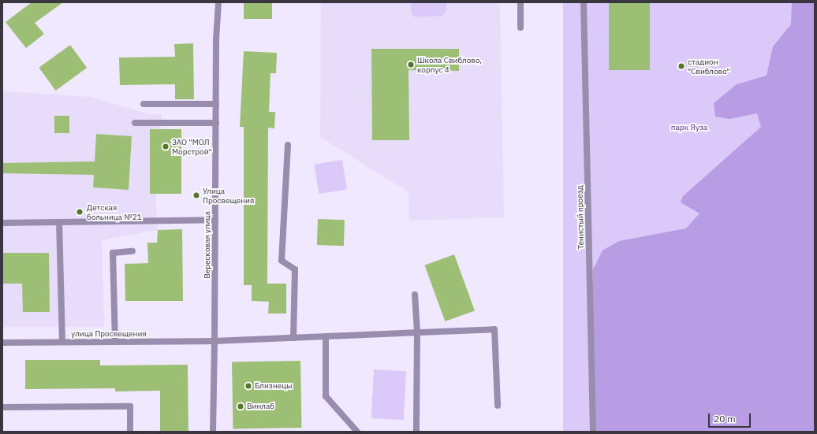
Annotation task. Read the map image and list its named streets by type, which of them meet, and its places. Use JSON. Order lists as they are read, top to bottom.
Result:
{
  "streets": {
    "street": ["Тенистый проезд", "Вересковая улица", "улица Просвещения"]
  },
  "crossings": [
    ["Вересковая улица", "улица Просвещения"]
  ],
  "parks": ["парк Яуза"],
  "places": [
    "Школа Свиблово, корпус 4",
    "стадион \"Свиблово\"",
    "ЗАО \"МОЛ Морстрой\"",
    "Улица Просвещения",
    "Детская больница №21",
    "Близнецы",
    "Винлаб"
  ],
  "scale_bar": "20 m"
}
